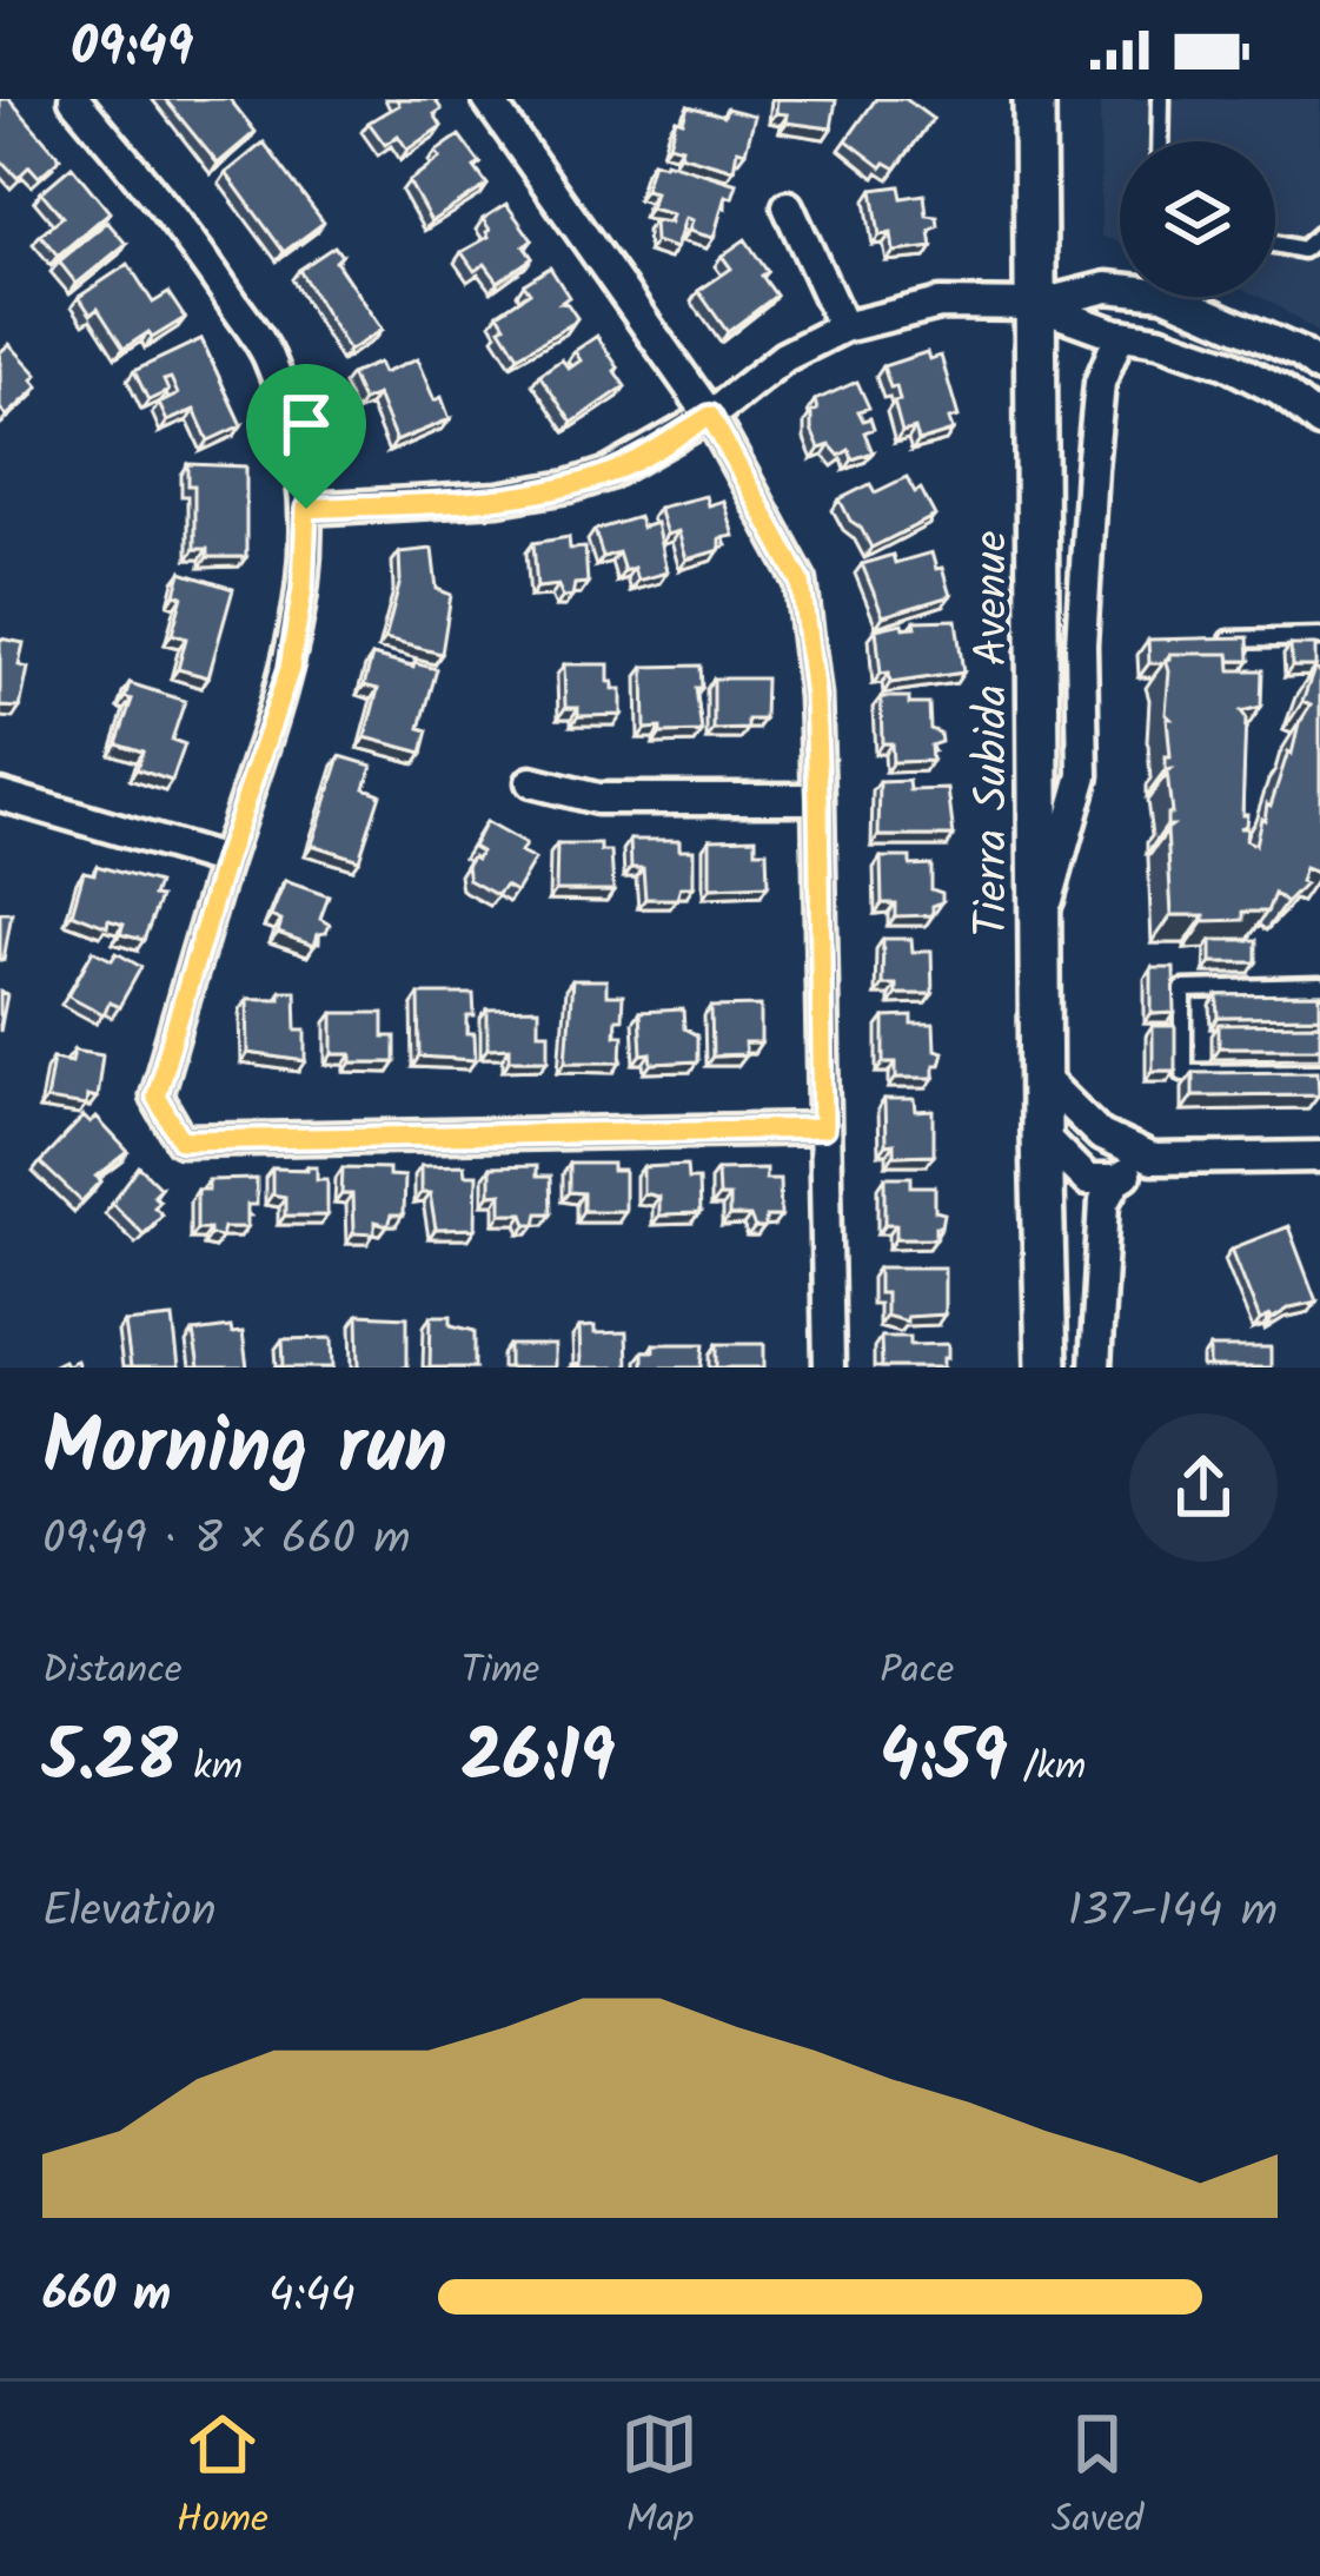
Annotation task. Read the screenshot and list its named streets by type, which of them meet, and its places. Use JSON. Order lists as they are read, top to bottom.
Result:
{
  "streets": {
    "main road": ["Tierra Subida Avenue"]
  },
  "page": {
    "status": "09:49",
    "heading": ["Morning run", "09:49 · 8 × 660 m"],
    "stats": [
      ["Distance", "5.28 km"],
      ["Time", "26:19"],
      ["Pace", "4:59 /km"]
    ],
    "chart": ["Elevation", "137–144 m"],
    "list": [
      {
        "name": "660 m",
        "note": "4:44"
      }
    ],
    "tabs": ["Home", "Map", "Saved"]
  }
}
